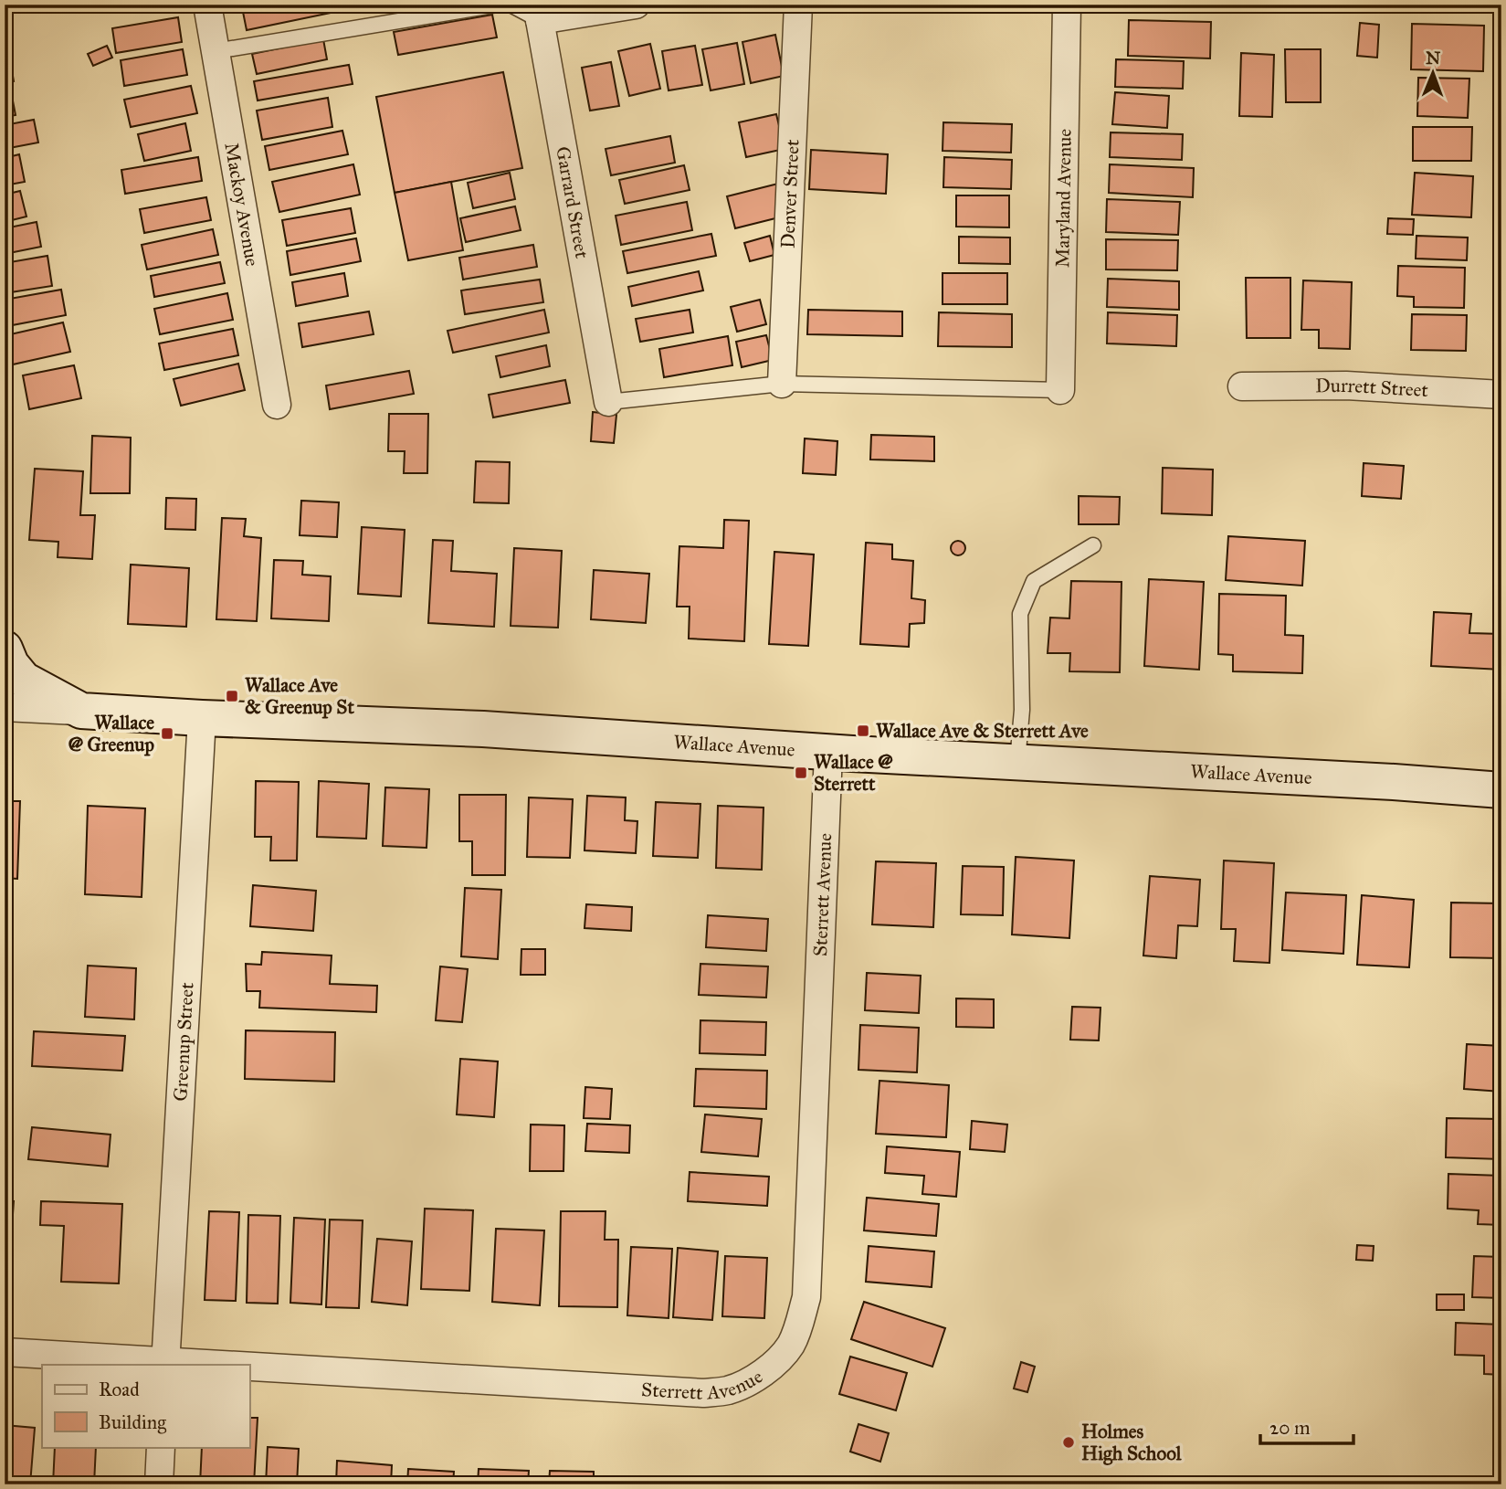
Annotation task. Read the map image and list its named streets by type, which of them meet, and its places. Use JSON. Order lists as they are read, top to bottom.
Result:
{
  "streets": {
    "street": [
      "Denver Street",
      "Maryland Avenue",
      "Garrard Street",
      "Mackoy Avenue",
      "Durrett Street",
      "Wallace Avenue",
      "Sterrett Avenue",
      "Greenup Street"
    ]
  },
  "crossings": [
    ["Wallace Avenue", "Sterrett Avenue"],
    ["Wallace Avenue", "Greenup Street"],
    ["Sterrett Avenue", "Greenup Street"]
  ],
  "places": {
    "transit": [
      "Wallace Ave & Greenup St",
      "Wallace Ave & Sterrett Ave",
      "Wallace @ Greenup",
      "Wallace @ Sterrett"
    ],
    "other": ["Holmes High School"]
  },
  "legend": ["Road", "Building"],
  "scale_bar": "20 m",
  "north": "top"
}
